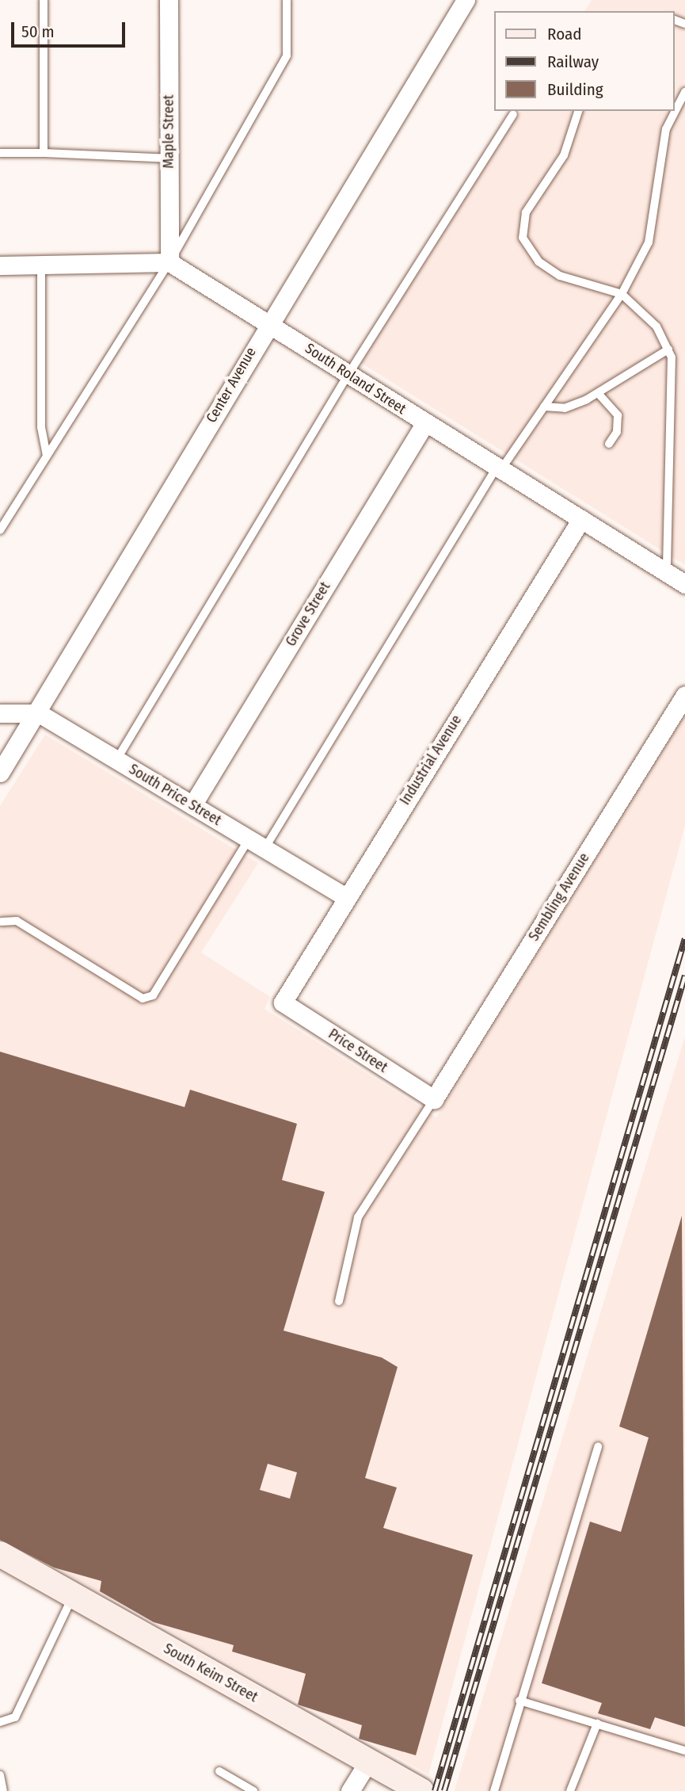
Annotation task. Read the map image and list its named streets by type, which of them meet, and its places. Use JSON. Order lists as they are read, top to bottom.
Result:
{
  "streets": {
    "street": [
      "Maple Street",
      "South Roland Street",
      "Center Avenue",
      "Grove Street",
      "Industrial Avenue",
      "South Price Street",
      "Sembling Avenue",
      "Price Street",
      "South Keim Street"
    ]
  },
  "crossings": [
    ["Maple Street", "South Roland Street"],
    ["South Roland Street", "Center Avenue"],
    ["South Roland Street", "Grove Street"],
    ["South Roland Street", "Industrial Avenue"],
    ["Center Avenue", "South Price Street"],
    ["Grove Street", "South Price Street"],
    ["Industrial Avenue", "South Price Street"],
    ["Industrial Avenue", "Price Street"],
    ["Sembling Avenue", "Price Street"]
  ],
  "legend": ["Road", "Railway", "Building"],
  "scale_bar": "50 m"
}
